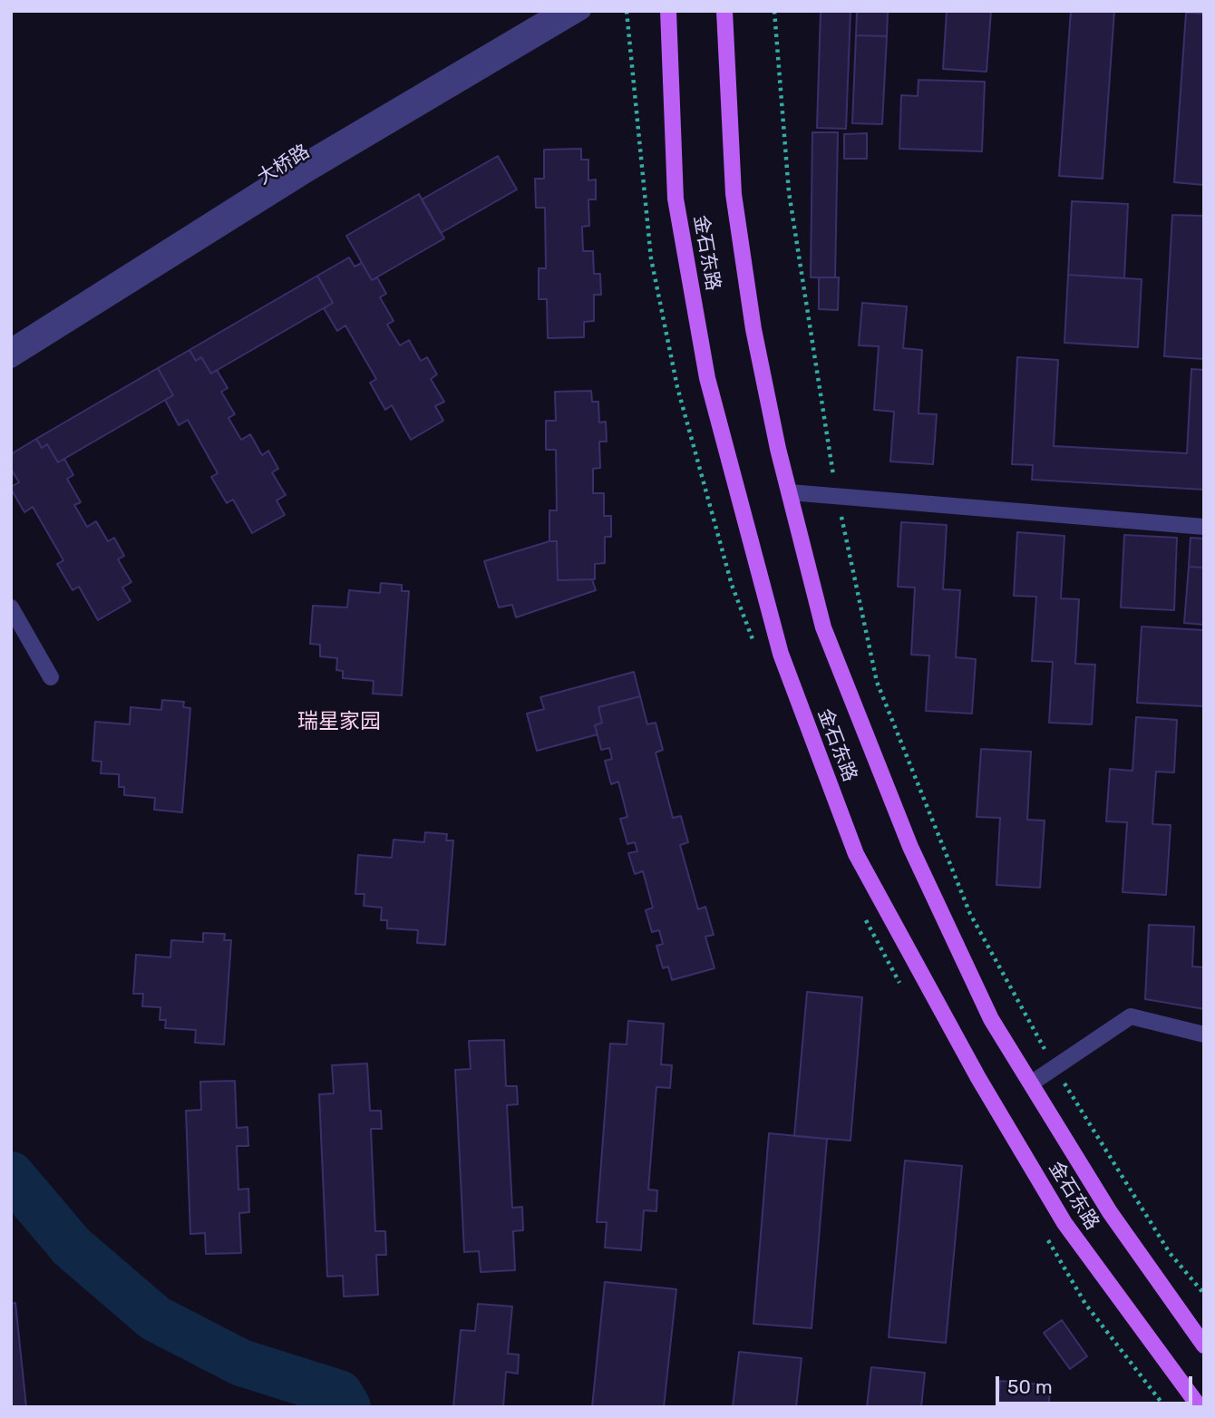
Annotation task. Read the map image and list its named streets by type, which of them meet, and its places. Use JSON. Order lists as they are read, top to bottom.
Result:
{
  "streets": {
    "main road": ["金石东路"],
    "street": ["大桥路"]
  },
  "districts": ["瑞星家园"],
  "scale_bar": "50 m"
}
